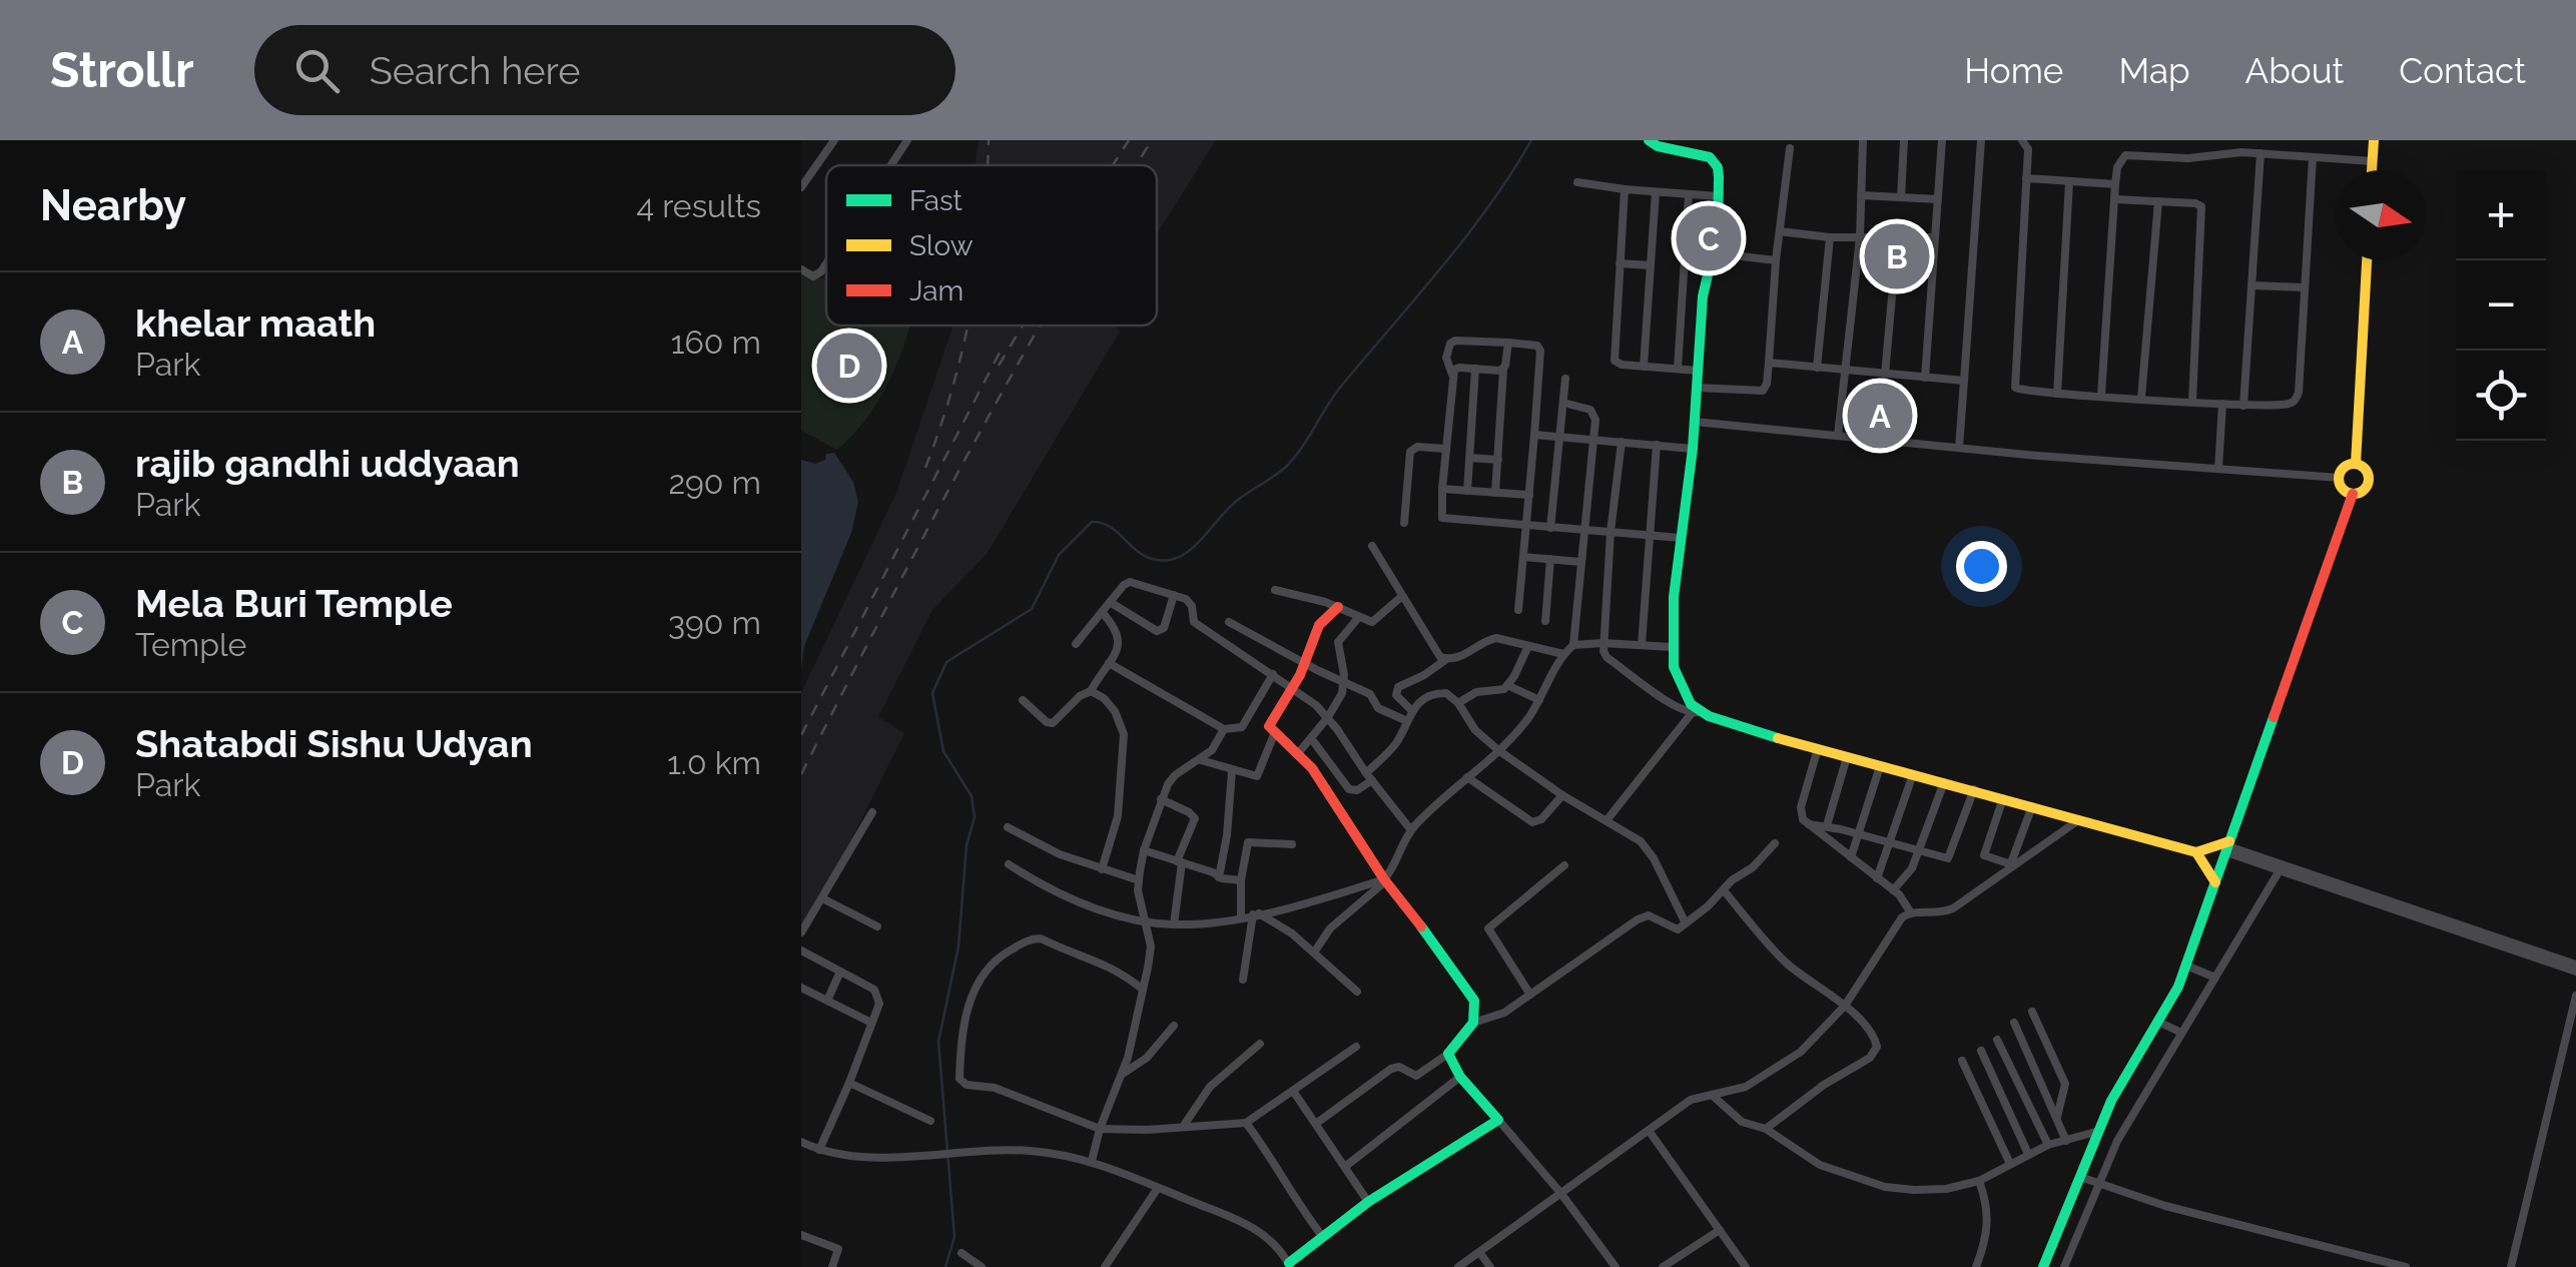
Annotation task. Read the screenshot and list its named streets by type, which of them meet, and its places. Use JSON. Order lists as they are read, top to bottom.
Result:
{
  "legend": ["Fast", "Slow", "Jam"],
  "north": "right",
  "page": {
    "header": "Strollr",
    "search": "Search here",
    "nav": [
      "Home",
      "Map",
      "About",
      "Contact"
    ],
    "heading": ["Nearby", "4 results"],
    "map_buttons": ["+", "−"],
    "pins": [
      "C",
      "B",
      "D",
      "A"
    ],
    "list": [
      {
        "mark": "A",
        "name": "khelar maath",
        "note": "Park",
        "value": "160 m"
      },
      {
        "mark": "B",
        "name": "rajib gandhi uddyaan",
        "note": "Park",
        "value": "290 m"
      },
      {
        "mark": "C",
        "name": "Mela Buri Temple",
        "note": "Temple",
        "value": "390 m"
      },
      {
        "mark": "D",
        "name": "Shatabdi Sishu Udyan",
        "note": "Park",
        "value": "1.0 km"
      }
    ]
  }
}
